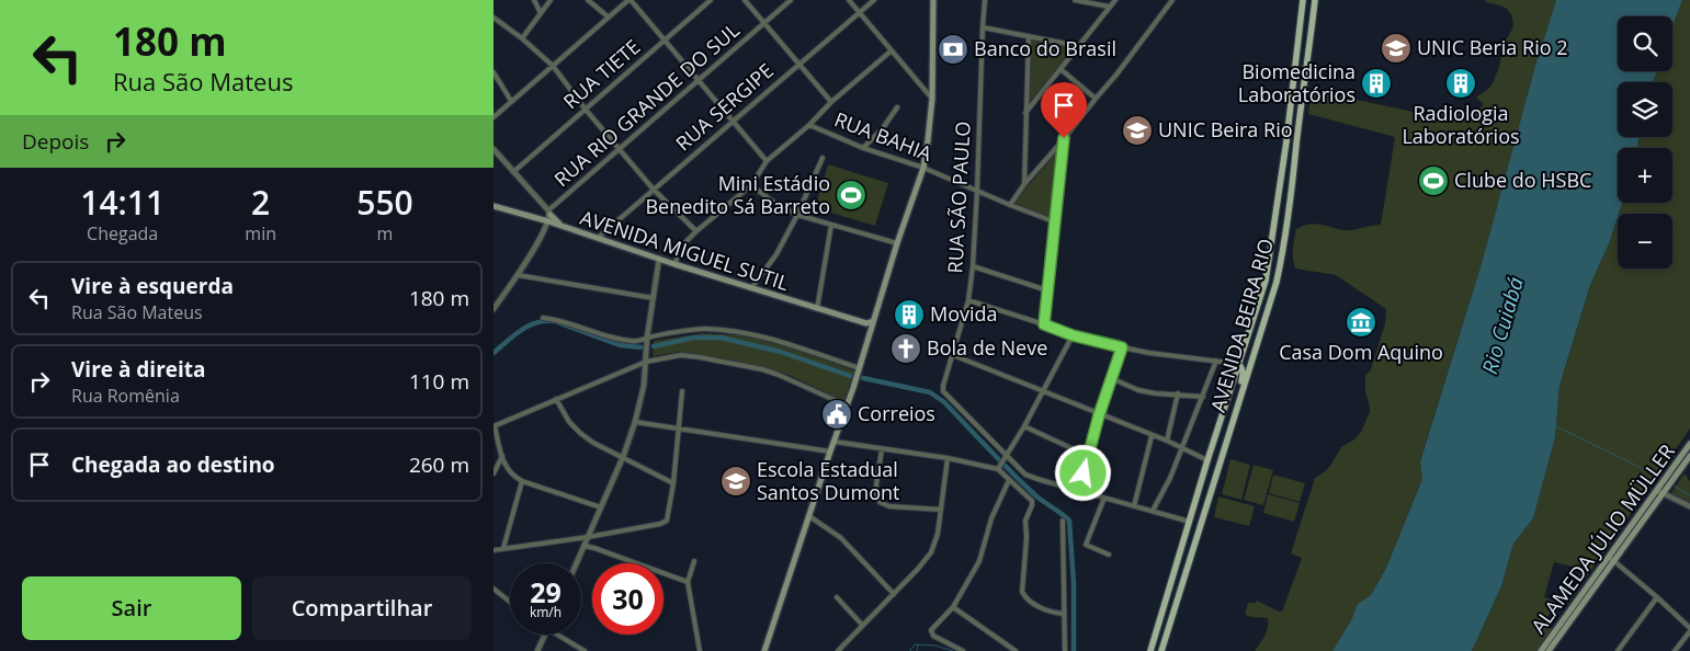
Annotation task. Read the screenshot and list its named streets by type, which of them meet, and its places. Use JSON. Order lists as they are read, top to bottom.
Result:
{
  "streets": {
    "main road": ["AVENIDA MIGUEL SUTIL", "AVENIDA BEIRA RIO", "ALAMEDA JÚLIO MÜLLER"],
    "street": [
      "RUA TIETE",
      "RUA RIO GRANDE DO SUL",
      "RUA SERGIPE",
      "RUA BAHIA",
      "RUA SÃO PAULO"
    ]
  },
  "crossings": [
    ["RUA SERGIPE", "AVENIDA MIGUEL SUTIL"],
    ["RUA BAHIA", "RUA SÃO PAULO"]
  ],
  "water": ["Rio Cuiabá"],
  "places": {
    "school or university": ["UNIC Beria Rio 2", "UNIC Beira Rio", "Escola Estadual Santos Dumont"],
    "bank": ["Banco do Brasil"],
    "building": ["Biomedicina Laboratórios", "Radiologia Laboratórios", "Movida"],
    "sports": ["Clube do HSBC", "Mini Estádio Benedito Sá Barreto"],
    "museum": ["Casa Dom Aquino"],
    "church": ["Bola de Neve"],
    "public building": ["Correios"]
  },
  "page": {
    "turn": ["180 m", "Rua São Mateus"],
    "map_buttons": ["+", "−"],
    "then": "Depois",
    "eta": [
      "14:11",
      "Chegada",
      "2",
      "min",
      "550",
      "m"
    ],
    "list": [
      {
        "name": "Vire à esquerda",
        "note": "Rua São Mateus",
        "value": "180 m"
      },
      {
        "name": "Vire à direita",
        "note": "Rua Romênia",
        "value": "110 m"
      },
      {
        "name": "Chegada ao destino",
        "value": "260 m"
      }
    ],
    "speed": "29 km/h",
    "limit": "30",
    "buttons": ["Sair", "Compartilhar"]
  }
}
